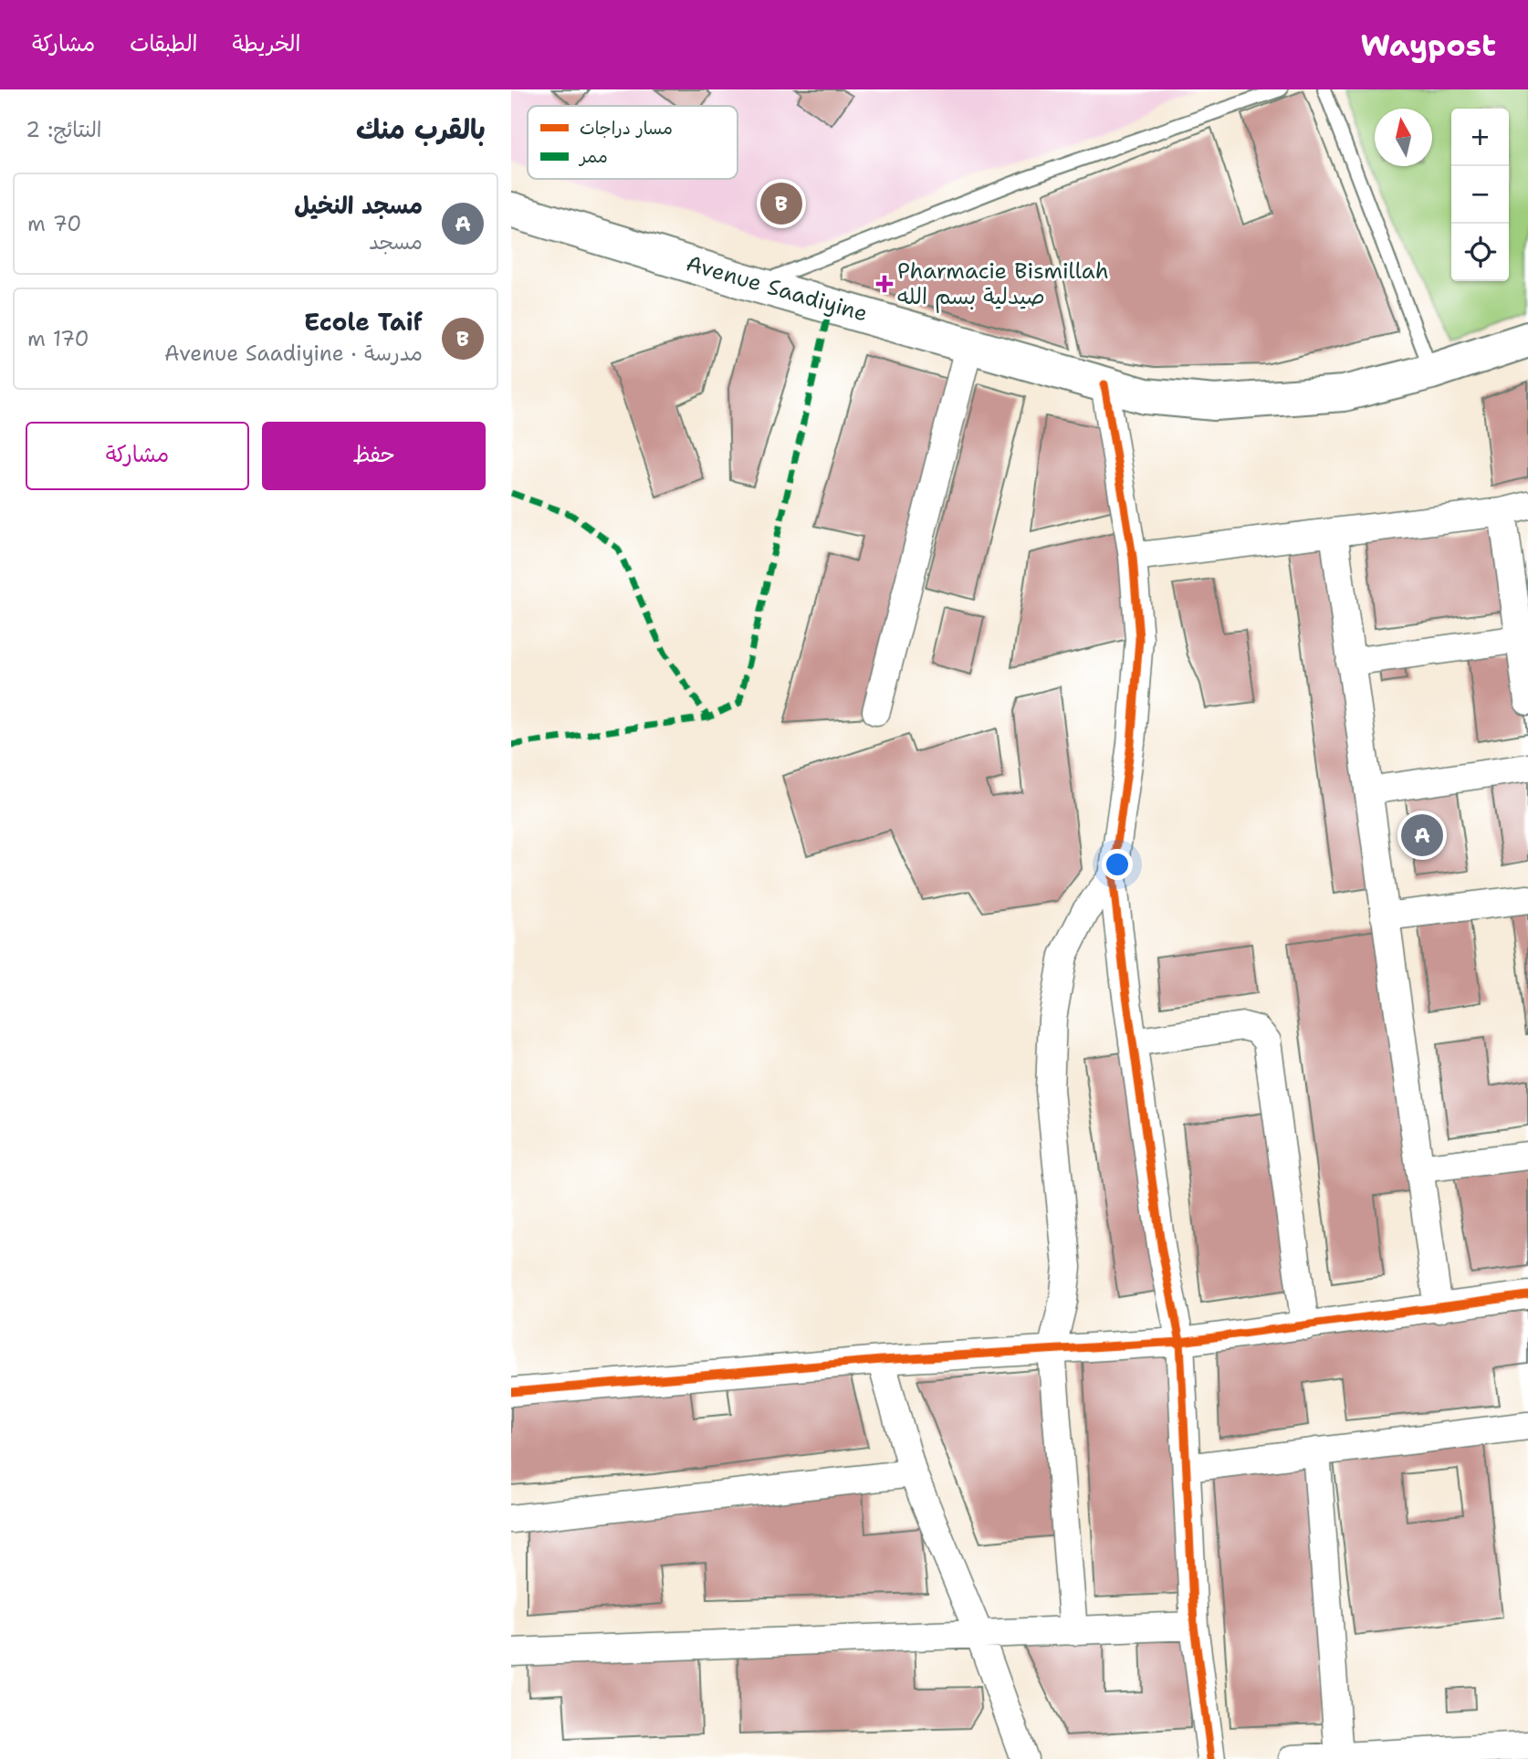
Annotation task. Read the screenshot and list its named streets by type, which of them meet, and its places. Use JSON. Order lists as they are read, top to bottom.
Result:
{
  "streets": {
    "main road": ["Avenue Saadiyine"]
  },
  "places": {
    "health": ["Pharmacie Bismillah صيدلية بسم الله"]
  },
  "legend": ["مسار دراجات", "ممر"],
  "north": "top",
  "page": {
    "header": "Waypost",
    "nav": ["الخريطة", "الطبقات", "مشاركة"],
    "heading": ["بالقرب منك", "النتائج: 2"],
    "map_buttons": ["+", "−"],
    "list": [
      {
        "mark": "A",
        "name": "مسجد النخيل",
        "note": "مسجد",
        "value": "70 m"
      },
      {
        "mark": "B",
        "name": "Ecole Taif",
        "note": "مدرسة · Avenue Saadiyine",
        "value": "170 m"
      }
    ],
    "pins": ["B", "A"],
    "buttons": ["حفظ", "مشاركة"]
  }
}
